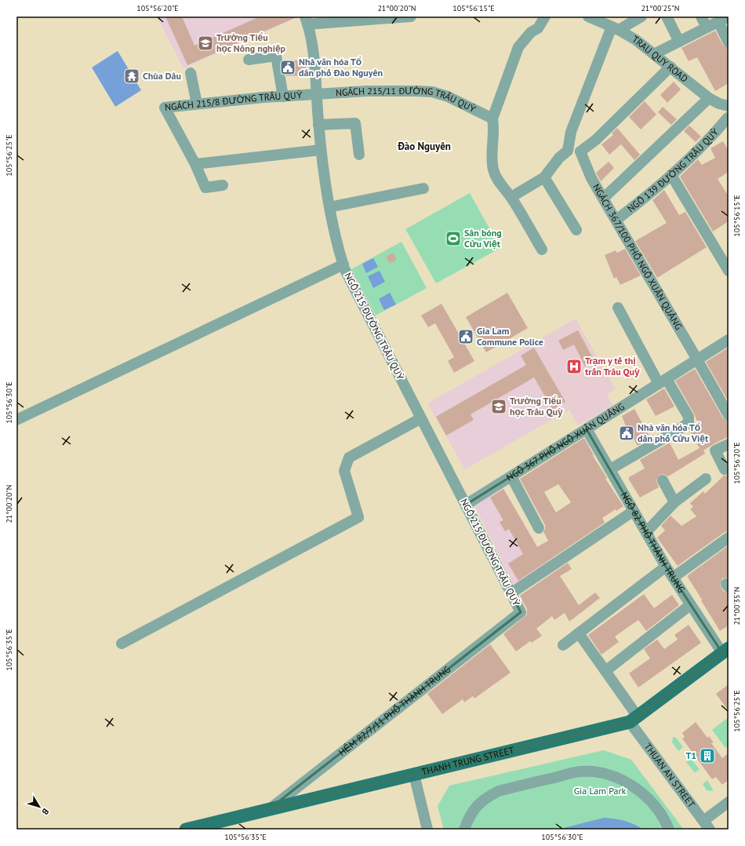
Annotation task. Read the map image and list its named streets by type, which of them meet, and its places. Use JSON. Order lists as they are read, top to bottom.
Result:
{
  "streets": {
    "main road": ["THANH TRUNG STREET"],
    "street": [
      "TRAU QUY ROAD",
      "NGÁCH 215/8 ĐƯỜNG TRÂU QUỲ",
      "NGÁCH 215/11 ĐƯỜNG TRÂU QUỲ",
      "NGÕ 139 ĐƯỜNG TRÂU QUỲ",
      "NGÁCH 367/100 PHỐ NGÔ XUÂN QUẢNG",
      "NGÕ 215 ĐƯỜNG TRÂU QUỲ",
      "NGÕ 367 PHỐ NGÔ XUÂN QUẢNG",
      "NGÕ 82 PHỐ THÀNH TRUNG",
      "HẺM 82/7/11 PHỐ THÀNH TRUNG",
      "THUAN AN STREET"
    ]
  },
  "crossings": [
    ["NGÁCH 215/8 ĐƯỜNG TRÂU QUỲ", "NGÁCH 215/11 ĐƯỜNG TRÂU QUỲ"],
    ["NGÁCH 215/8 ĐƯỜNG TRÂU QUỲ", "NGÕ 215 ĐƯỜNG TRÂU QUỲ"],
    ["NGÁCH 215/11 ĐƯỜNG TRÂU QUỲ", "NGÕ 215 ĐƯỜNG TRÂU QUỲ"],
    ["NGÕ 139 ĐƯỜNG TRÂU QUỲ", "NGÁCH 367/100 PHỐ NGÔ XUÂN QUẢNG"],
    ["NGÁCH 367/100 PHỐ NGÔ XUÂN QUẢNG", "NGÕ 367 PHỐ NGÔ XUÂN QUẢNG"],
    ["NGÕ 215 ĐƯỜNG TRÂU QUỲ", "NGÕ 367 PHỐ NGÔ XUÂN QUẢNG"],
    ["NGÕ 215 ĐƯỜNG TRÂU QUỲ", "HẺM 82/7/11 PHỐ THÀNH TRUNG"],
    ["NGÕ 367 PHỐ NGÔ XUÂN QUẢNG", "NGÕ 82 PHỐ THÀNH TRUNG"],
    ["NGÕ 82 PHỐ THÀNH TRUNG", "THANH TRUNG STREET"],
    ["HẺM 82/7/11 PHỐ THÀNH TRUNG", "THANH TRUNG STREET"],
    ["THANH TRUNG STREET", "THUAN AN STREET"]
  ],
  "districts": ["Đào Nguyên"],
  "parks": ["Gia Lam Park"],
  "places": {
    "school or university": ["Trường Tiểu học Nông nghiệp", "Trường Tiểu học Trâu Quỳ"],
    "public building": ["Nhà văn hóa Tổ dân phố Đào Nguyên", "Gia Lam Commune Police", "Nhà văn hóa Tổ dân phố Cửu Việt"],
    "temple": ["Chùa Dâu"],
    "sports": ["Sân bóng Cửu Việt"],
    "hospital": ["Trạm y tế thị trấn Trâu Quỳ"],
    "building": ["T1"]
  },
  "north": "bottom right",
  "coordinates": [
    "105°56'20\"E",
    "21°00'20\"N",
    "105°56'15\"E",
    "21°00'25\"N",
    "105°56'25\"E",
    "105°56'30\"E",
    "21°00'35\"N",
    "105°56'35\"E"
  ]
}
